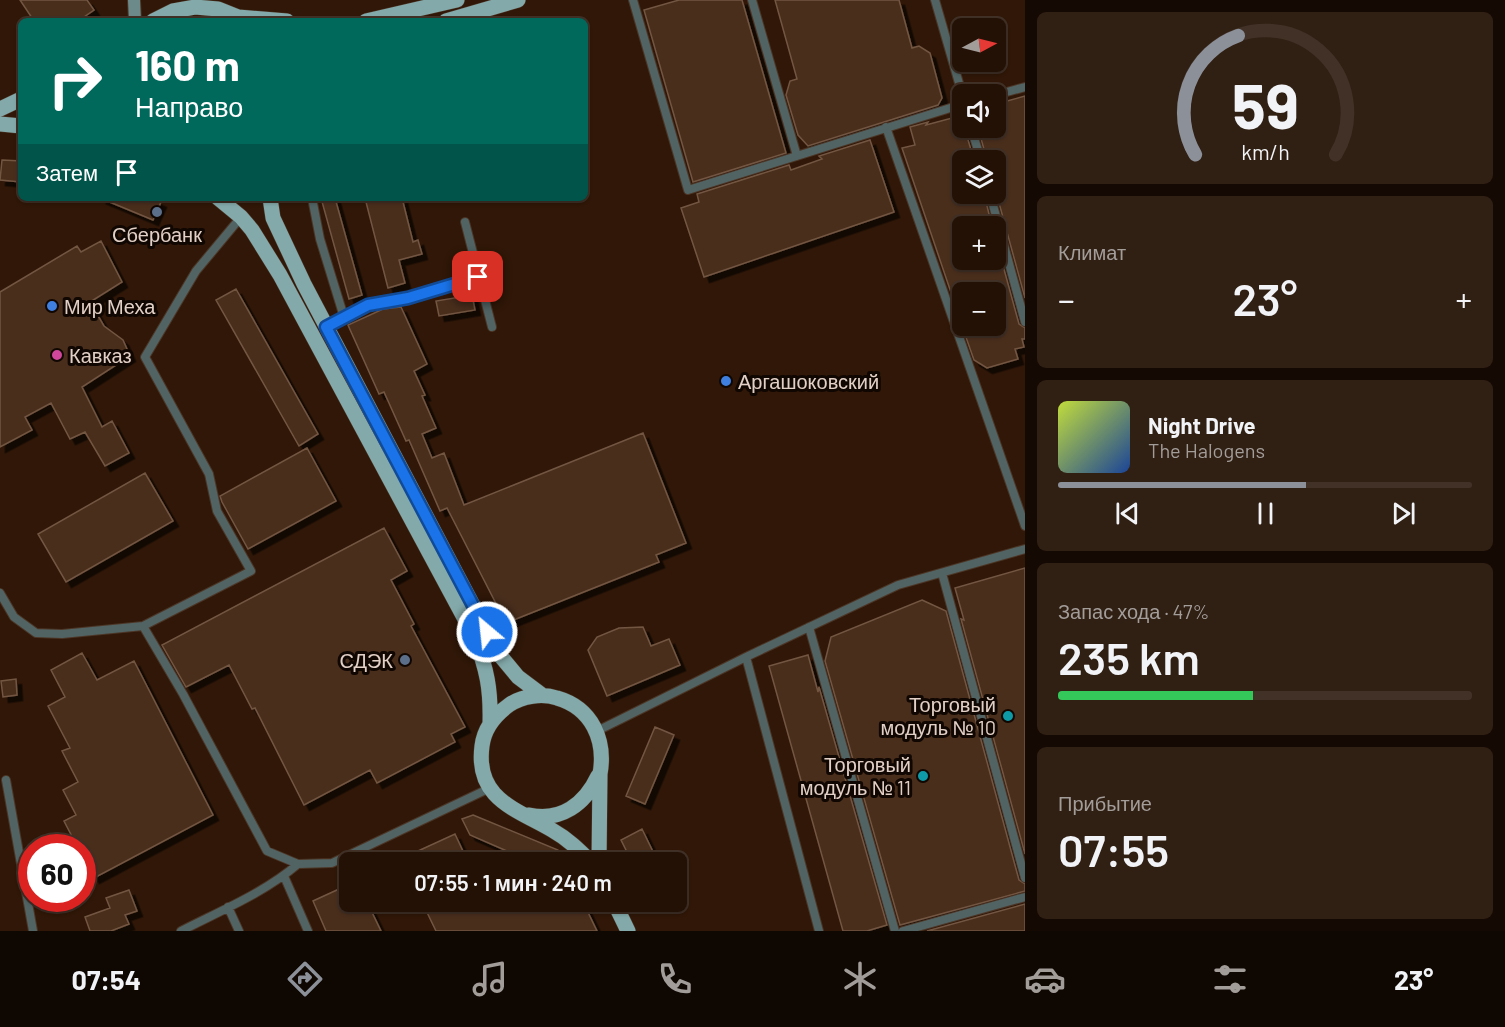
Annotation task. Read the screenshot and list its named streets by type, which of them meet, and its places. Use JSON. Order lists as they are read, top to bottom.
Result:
{
  "places": [
    "Сбербанк",
    "Мир Меха",
    "Кавказ",
    "Аргашоковский",
    "СДЭК",
    "Торговый модуль № 10",
    "Торговый модуль № 11"
  ],
  "north": "right",
  "page": {
    "map_buttons": ["+", "−"],
    "turn": ["160 m", "Направо"],
    "then": "Затем",
    "tile": [
      "Климат",
      ["Запас хода · 47%", "235 km"],
      ["Прибытие", "07:55"]
    ],
    "heat": ["−", "23°", "+"],
    "song": ["Night Drive", "The Halogens"],
    "limit": "60",
    "trip": "07:55 · 1 мин · 240 m",
    "tabs": ["07:54", "23°"],
    "gauge": ["59", "km/h"]
  }
}
